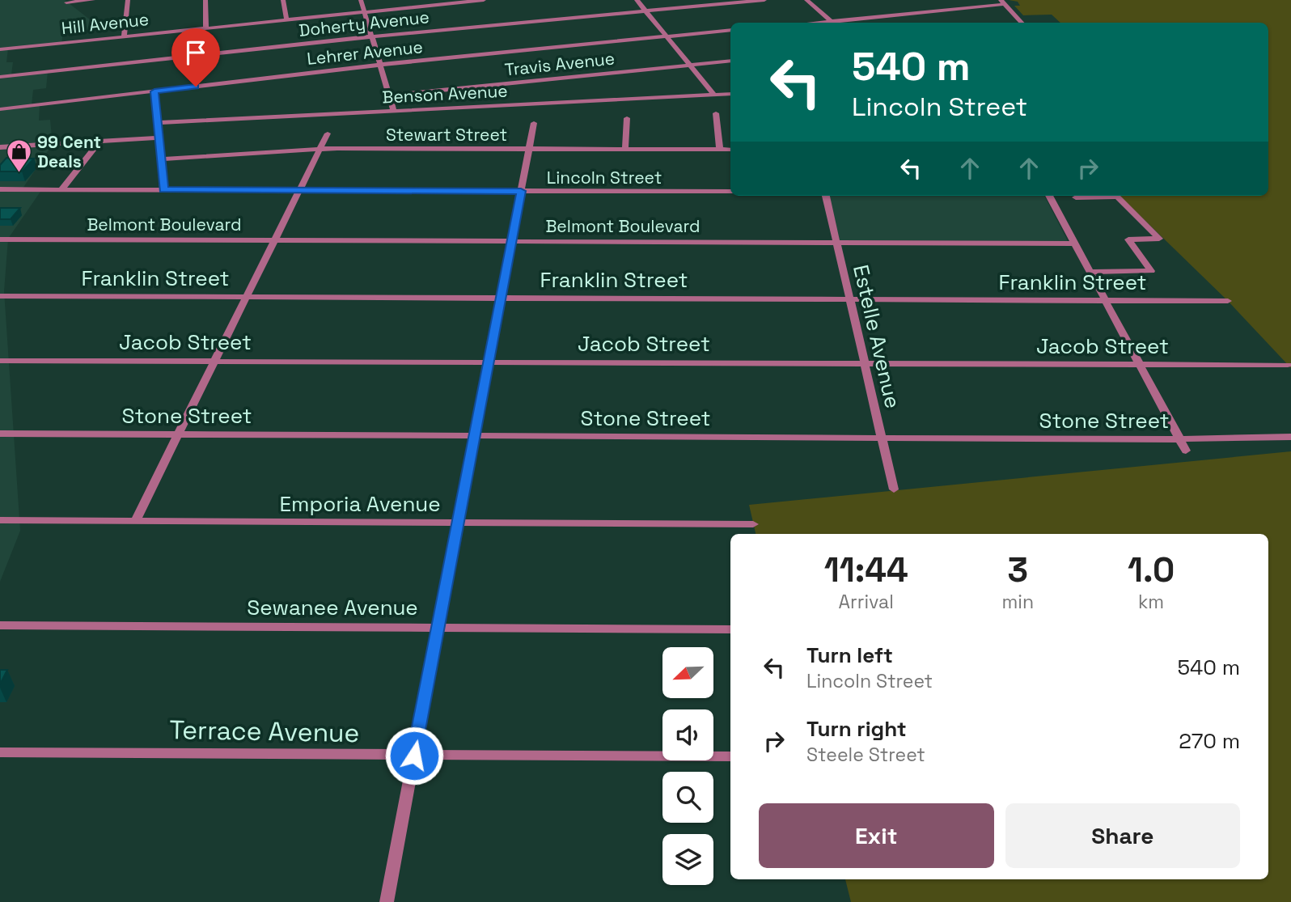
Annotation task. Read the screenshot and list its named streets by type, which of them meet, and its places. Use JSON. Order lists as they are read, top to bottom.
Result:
{
  "streets": {
    "street": [
      "Hill Avenue",
      "Doherty Avenue",
      "Lehrer Avenue",
      "Travis Avenue",
      "Benson Avenue",
      "Stewart Street",
      "Lincoln Street",
      "Belmont Boulevard",
      "Franklin Street",
      "Estelle Avenue",
      "Jacob Street",
      "Stone Street",
      "Emporia Avenue",
      "Sewanee Avenue",
      "Terrace Avenue"
    ]
  },
  "crossings": [
    ["Belmont Boulevard", "Estelle Avenue"],
    ["Franklin Street", "Estelle Avenue"],
    ["Estelle Avenue", "Jacob Street"],
    ["Estelle Avenue", "Stone Street"]
  ],
  "places": {
    "shop": ["99 Cent Deals"]
  },
  "north": "bottom left",
  "page": {
    "turn": ["540 m", "Lincoln Street"],
    "eta": [
      "11:44",
      "Arrival",
      "3",
      "min",
      "1.0",
      "km"
    ],
    "list": [
      {
        "name": "Turn left",
        "note": "Lincoln Street",
        "value": "540 m"
      },
      {
        "name": "Turn right",
        "note": "Steele Street",
        "value": "270 m"
      }
    ],
    "buttons": ["Exit", "Share"]
  }
}
